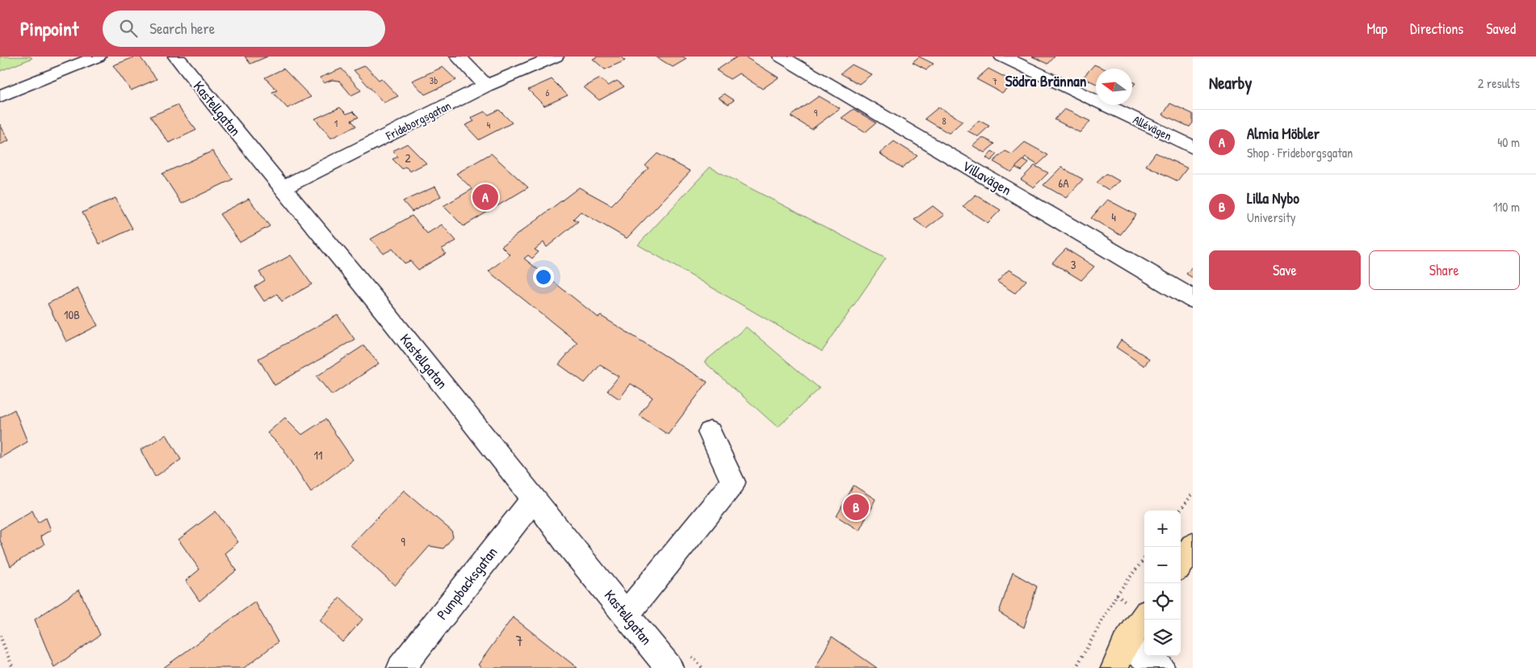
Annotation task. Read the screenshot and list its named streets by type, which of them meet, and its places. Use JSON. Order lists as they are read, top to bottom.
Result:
{
  "streets": {
    "street": [
      "Kastellgatan",
      "Frideborgsgatan",
      "Allévägen",
      "Villavägen",
      "Pumpbacksgatan"
    ]
  },
  "crossings": [
    ["Kastellgatan", "Frideborgsgatan"],
    ["Kastellgatan", "Pumpbacksgatan"]
  ],
  "districts": ["Södra Brännan"],
  "house_numbers": [
    "3b",
    "7",
    "6",
    "9",
    "8",
    "1",
    "4",
    "2",
    "6A",
    "4",
    "3",
    "10B",
    "11",
    "9",
    "7"
  ],
  "north": "left",
  "page": {
    "header": "Pinpoint",
    "search": "Search here",
    "nav": ["Map", "Directions", "Saved"],
    "heading": ["Nearby", "2 results"],
    "list": [
      {
        "mark": "A",
        "name": "Almia Möbler",
        "note": "Shop · Frideborgsgatan",
        "value": "40 m"
      },
      {
        "mark": "B",
        "name": "Lilla Nybo",
        "note": "University",
        "value": "110 m"
      }
    ],
    "pins": ["A", "B"],
    "buttons": ["Save", "Share"],
    "map_buttons": ["+", "−"]
  }
}
